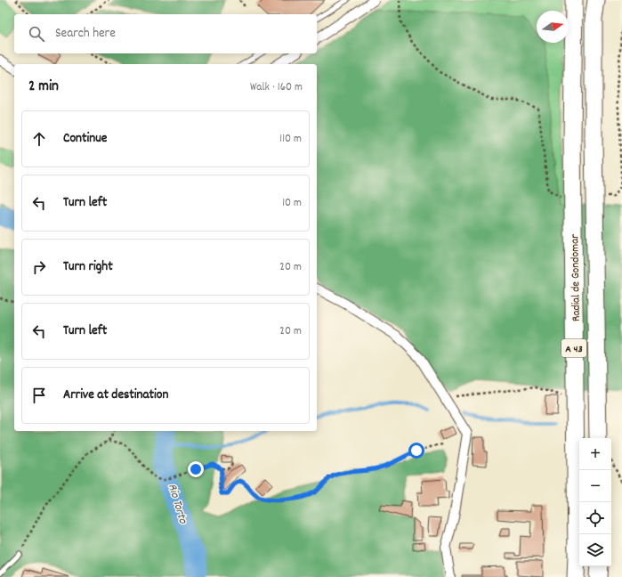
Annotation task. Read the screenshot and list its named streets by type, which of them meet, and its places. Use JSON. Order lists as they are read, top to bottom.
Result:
{
  "streets": {
    "highway": ["Radial de Gondomar", "A 43"]
  },
  "water": ["Rio Torto"],
  "north": "right",
  "page": {
    "search": "Search here",
    "heading": ["2 min", "Walk · 160 m"],
    "list": [
      ["Continue", "110 m"],
      ["Turn left", "10 m"],
      ["Turn right", "20 m"],
      ["Turn left", "20 m"],
      "Arrive at destination"
    ],
    "map_buttons": ["+", "−"]
  }
}
